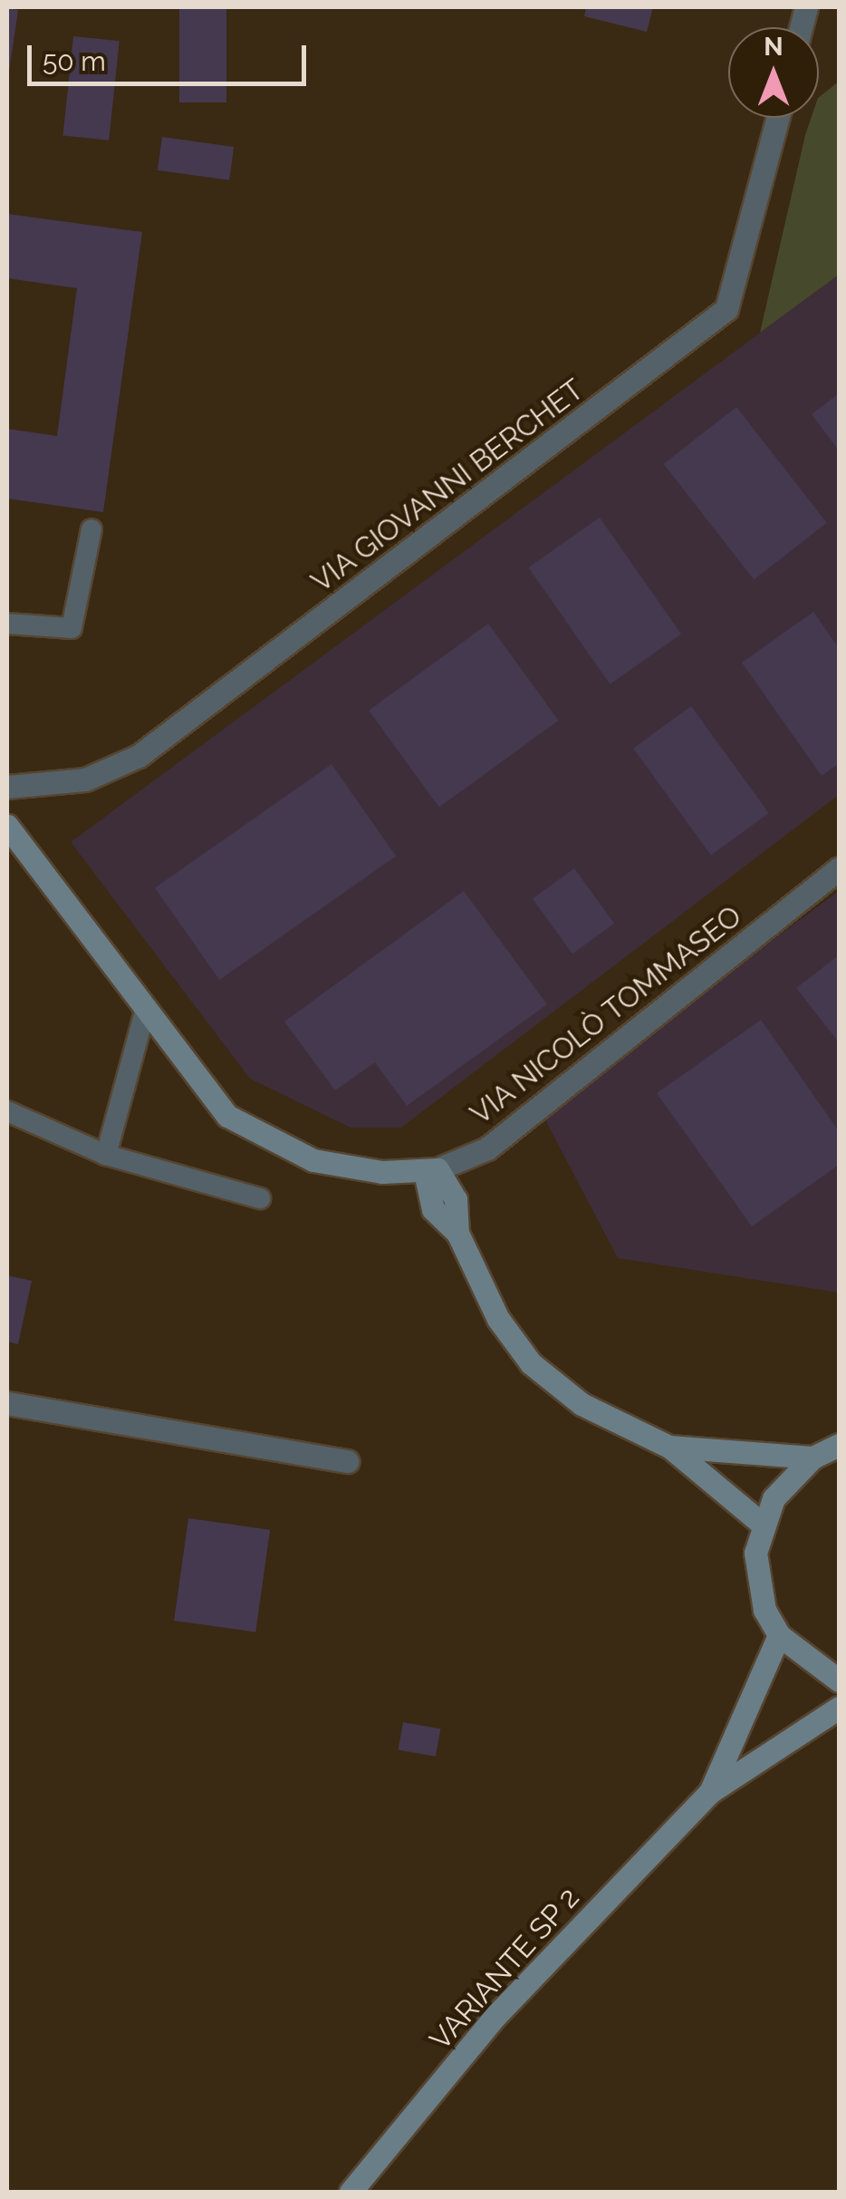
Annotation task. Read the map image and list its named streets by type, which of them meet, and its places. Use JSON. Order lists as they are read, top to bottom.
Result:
{
  "streets": {
    "street": ["VIA GIOVANNI BERCHET", "VIA NICOLÒ TOMMASEO", "VARIANTE SP 2"]
  },
  "scale_bar": "50 m",
  "north": "top"
}
